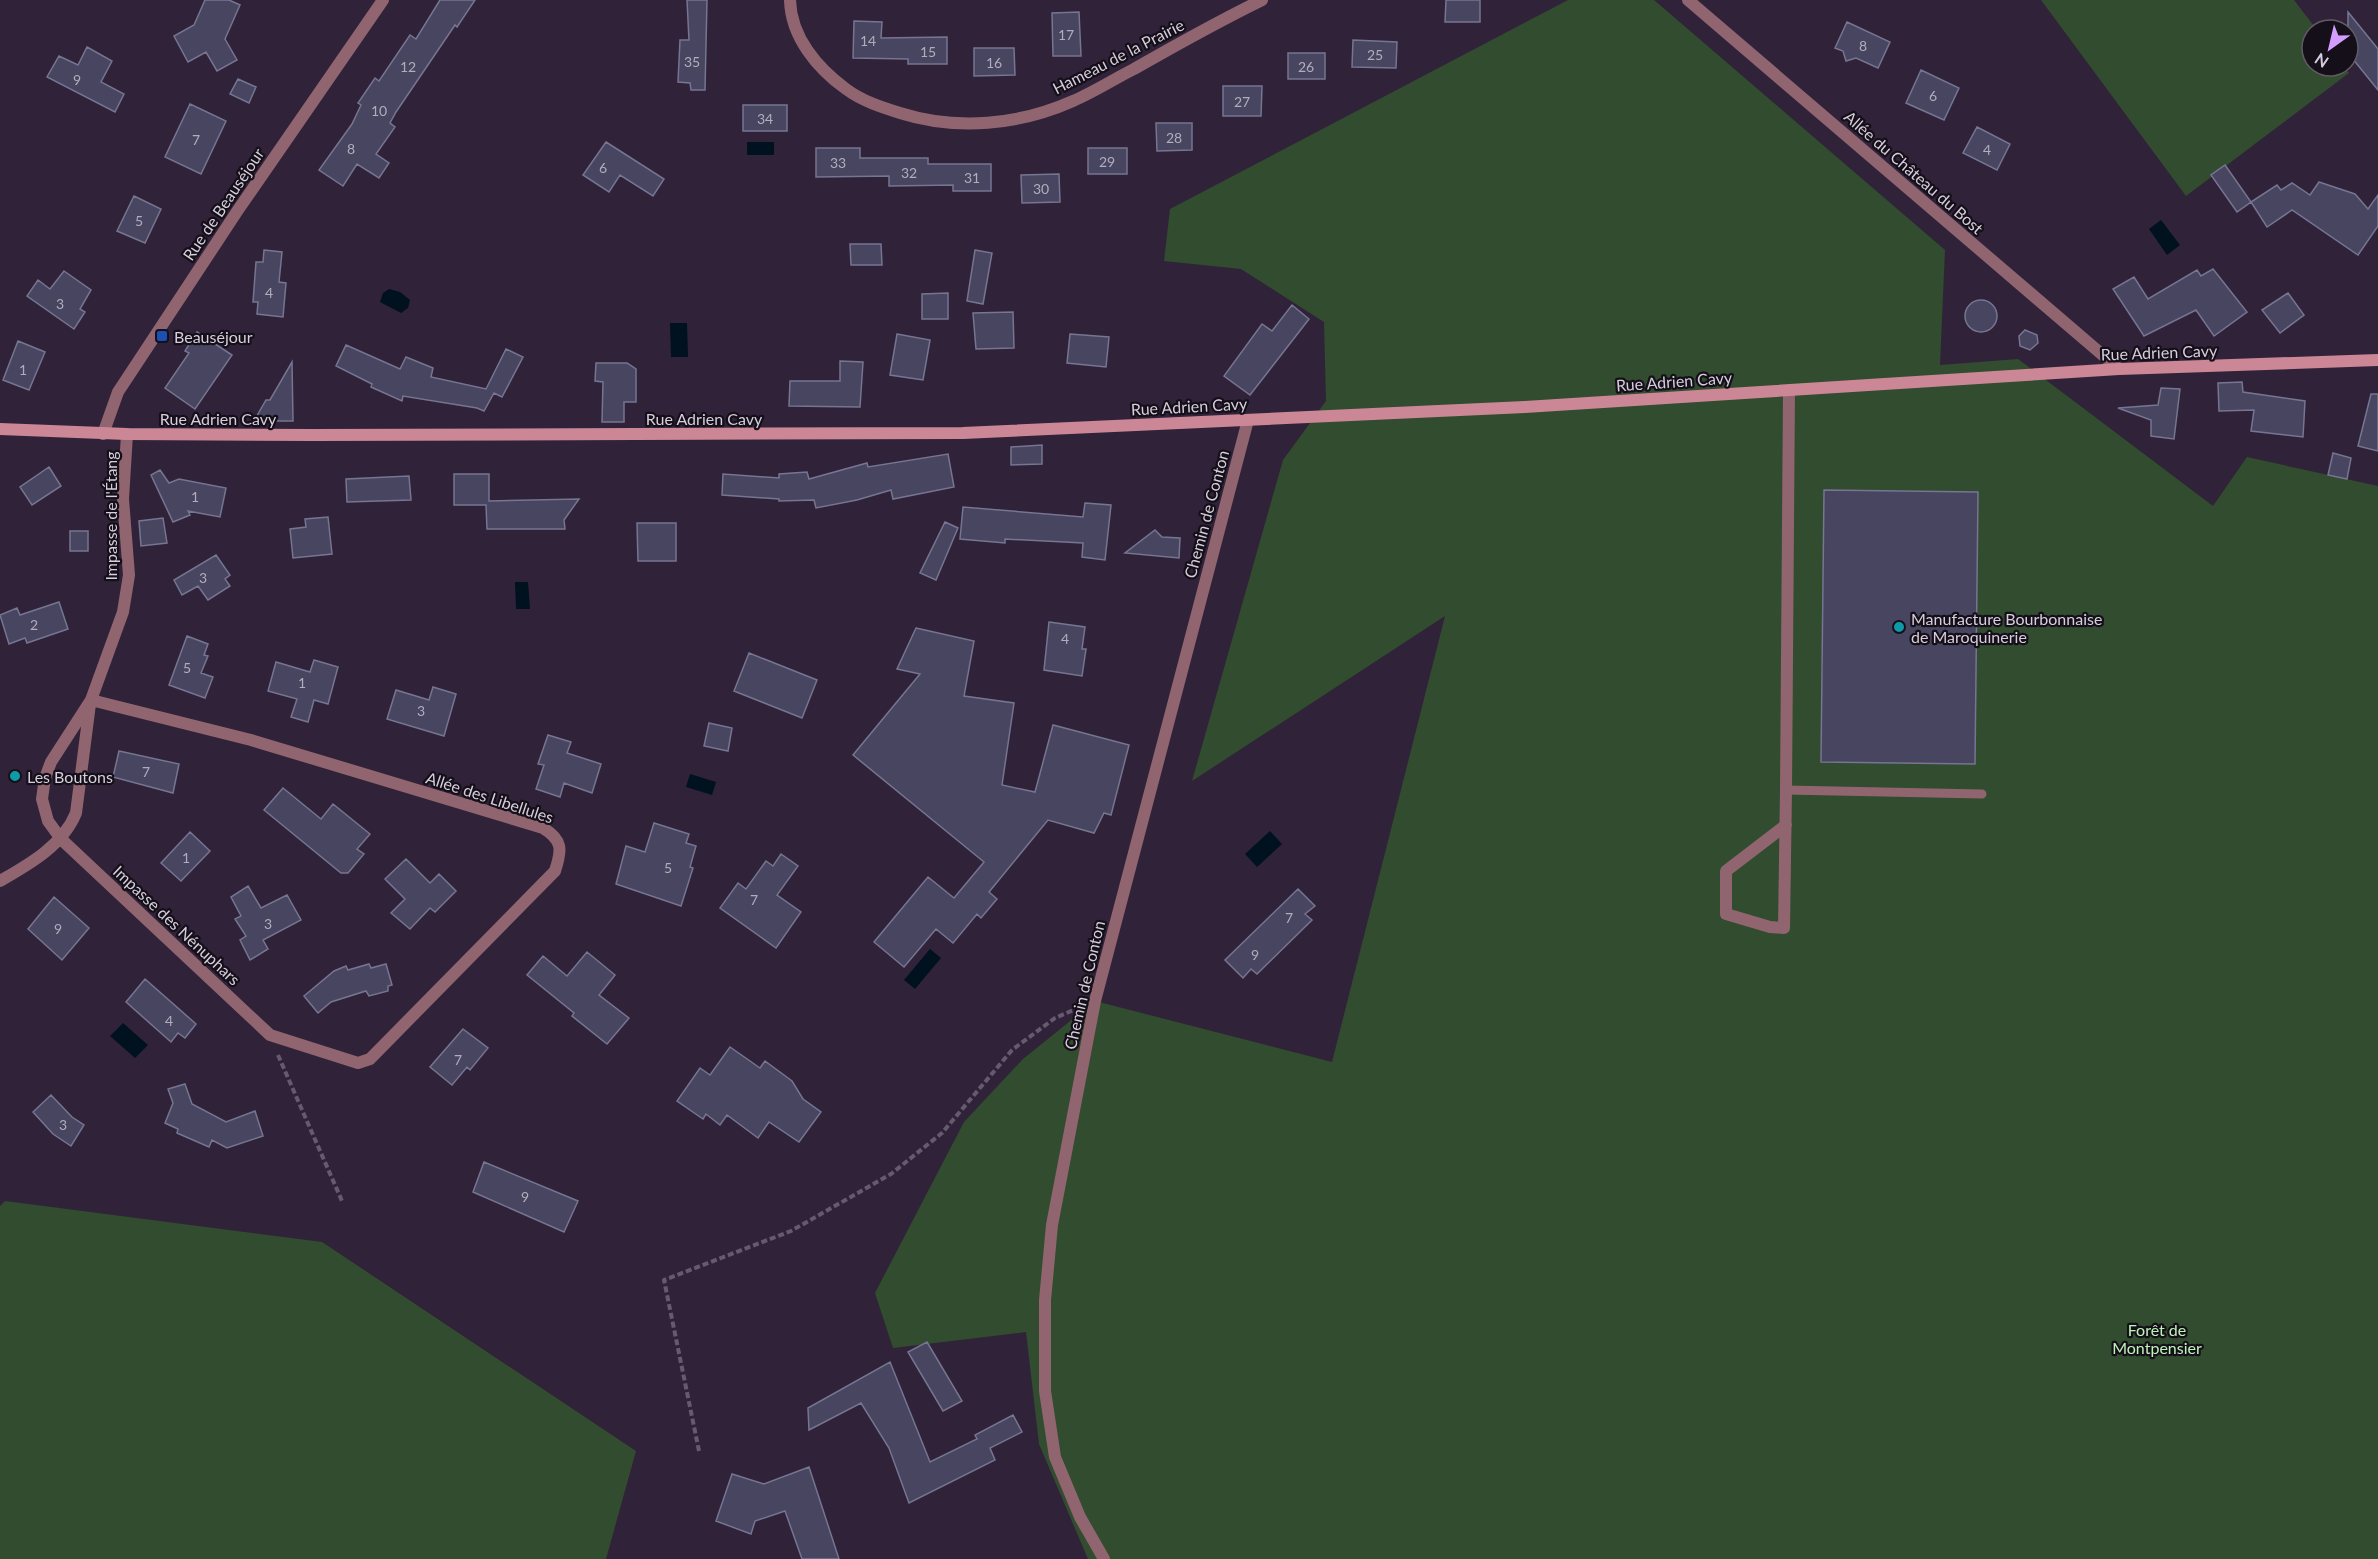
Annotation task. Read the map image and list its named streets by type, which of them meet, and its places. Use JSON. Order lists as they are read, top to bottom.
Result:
{
  "streets": {
    "main road": ["Rue Adrien Cavy"],
    "street": [
      "Hameau de la Prairie",
      "Allée du Château du Bost",
      "Rue de Beauséjour",
      "Chemin de Conton",
      "Impasse de l'Étang",
      "Allée des Libellules",
      "Impasse des Nénuphars"
    ]
  },
  "crossings": [
    ["Allée du Château du Bost", "Rue Adrien Cavy"],
    ["Rue de Beauséjour", "Rue Adrien Cavy"],
    ["Rue Adrien Cavy", "Chemin de Conton"],
    ["Rue Adrien Cavy", "Impasse de l'Étang"],
    ["Impasse de l'Étang", "Allée des Libellules"],
    ["Impasse de l'Étang", "Impasse des Nénuphars"],
    ["Allée des Libellules", "Impasse des Nénuphars"]
  ],
  "parks": ["Forêt de Montpensier"],
  "places": {
    "transit": ["Beauséjour"],
    "other": ["Manufacture Bourbonnaise de Maroquinerie", "Les Boutons"]
  },
  "house_numbers": [
    "17",
    "14",
    "8",
    "15",
    "25",
    "35",
    "16",
    "12",
    "26",
    "9",
    "6",
    "27",
    "10",
    "34",
    "28",
    "7",
    "8",
    "4",
    "29",
    "33",
    "6",
    "32",
    "31",
    "30",
    "5",
    "4",
    "3",
    "1",
    "1",
    "3",
    "2",
    "4",
    "5",
    "1",
    "3",
    "7",
    "1",
    "5",
    "7",
    "7",
    "3",
    "9",
    "9",
    "4",
    "7",
    "3",
    "9"
  ],
  "north": "bottom left"
}
